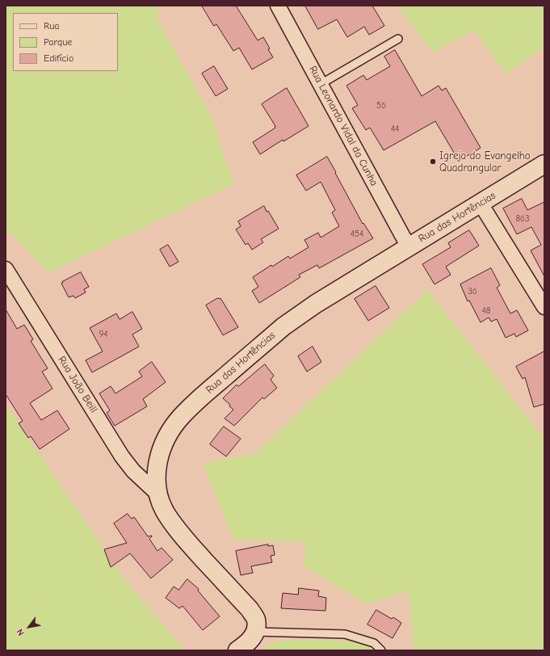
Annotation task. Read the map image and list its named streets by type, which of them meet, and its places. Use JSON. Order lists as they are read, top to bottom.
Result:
{
  "streets": {
    "street": ["Rua Leonardo Vidal da Cunha", "Rua das Hortências", "Rua João Beill"]
  },
  "crossings": [
    ["Rua Leonardo Vidal da Cunha", "Rua das Hortências"],
    ["Rua das Hortências", "Rua João Beill"]
  ],
  "places": ["Igreja do Evangelho Quadrangular"],
  "house_numbers": [
    "56",
    "44",
    "863",
    "454",
    "36",
    "48",
    "94"
  ],
  "legend": ["Rua", "Parque", "Edifício"],
  "north": "bottom left"
}
